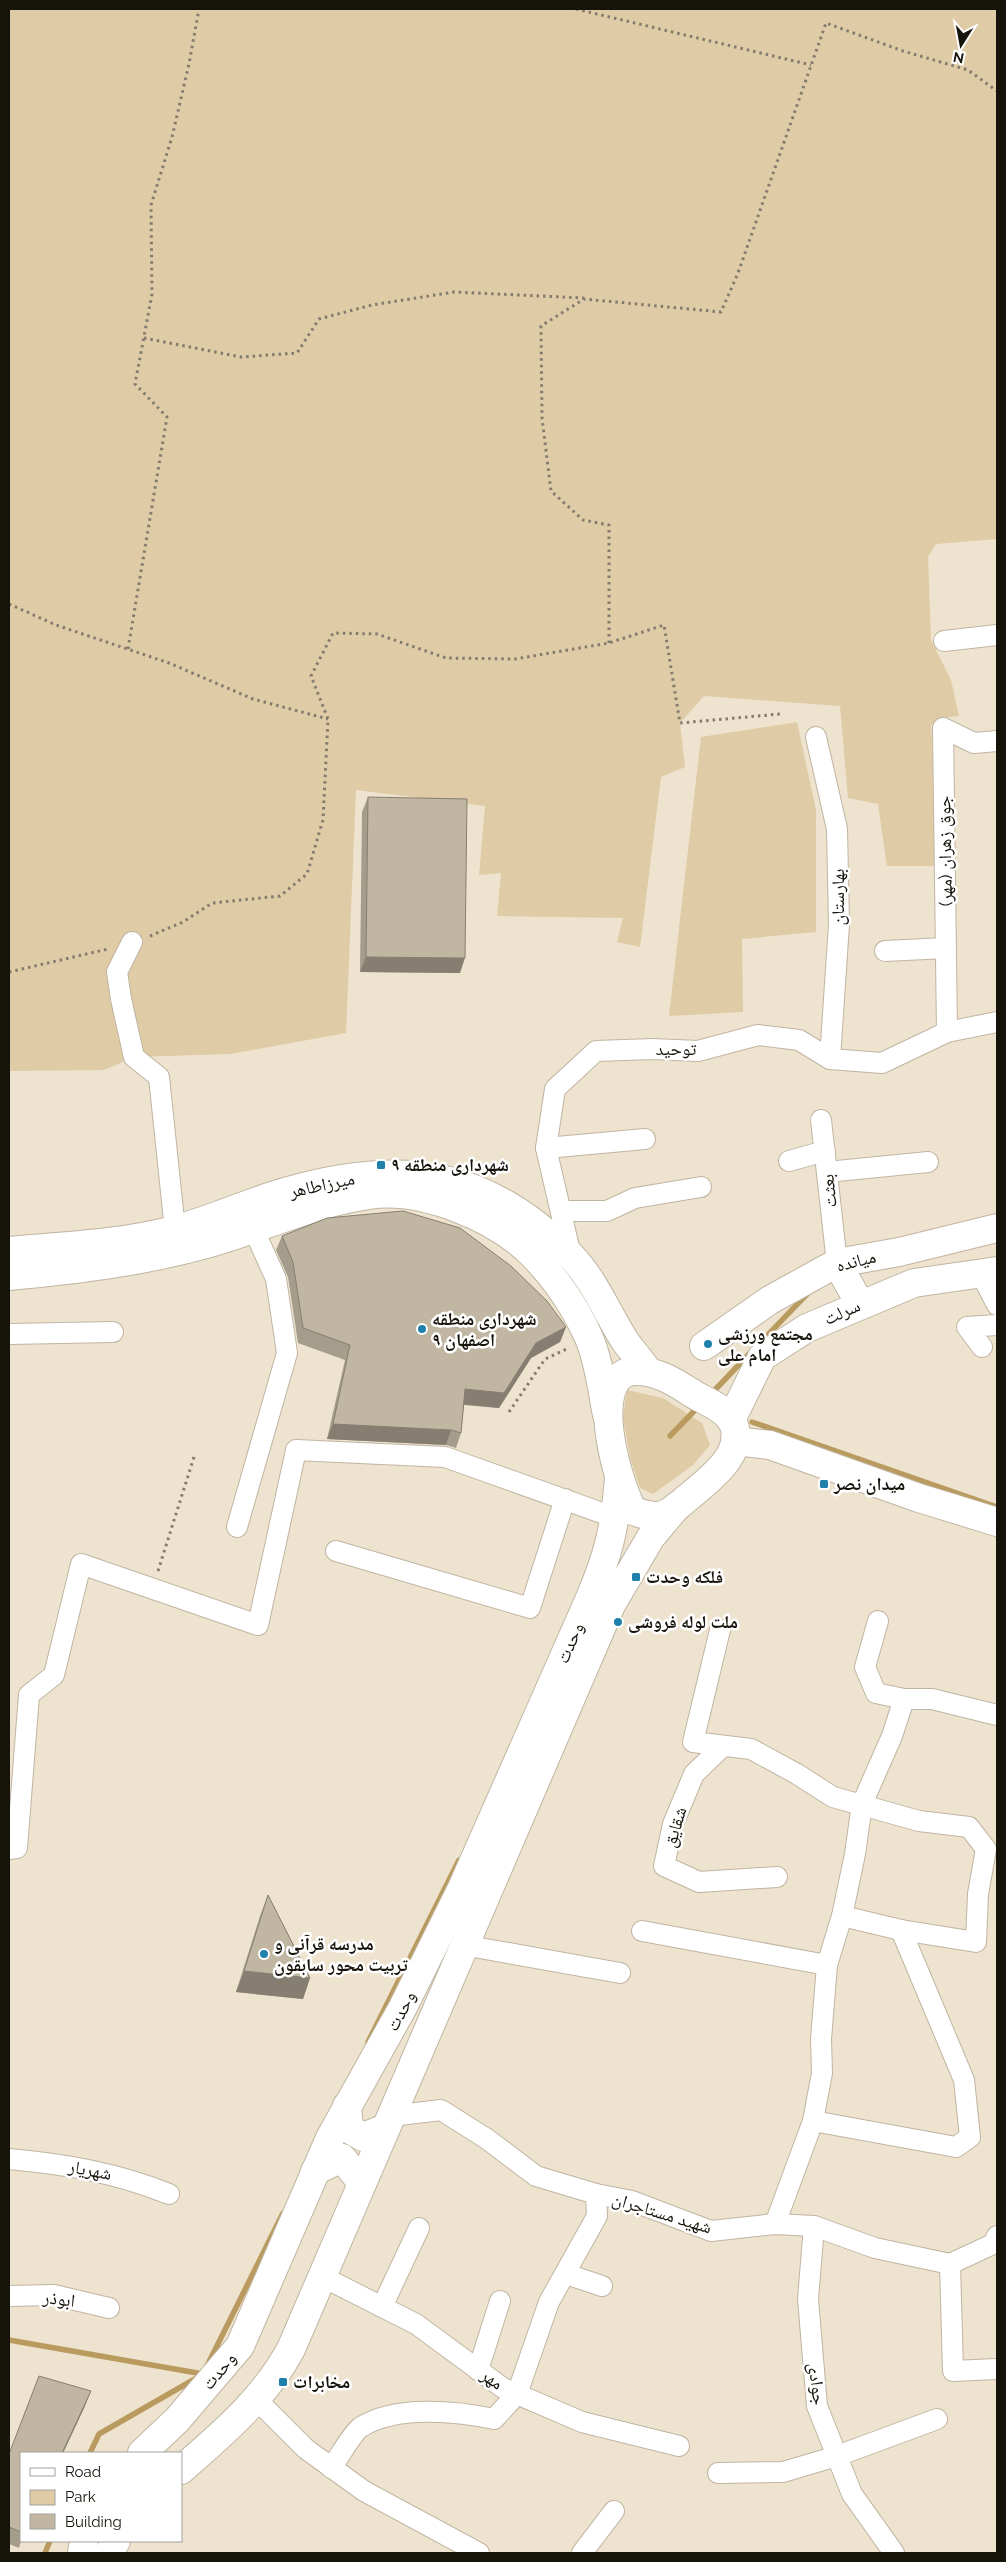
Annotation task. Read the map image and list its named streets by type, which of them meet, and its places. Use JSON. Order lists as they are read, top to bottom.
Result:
{
  "streets": {
    "main road": [
      "میرزاطاهر",
      "میانده",
      "سرلت",
      "وحدت"
    ],
    "street": [
      "جوق زهران (مهر)",
      "بهارستان",
      "توحید",
      "بعثت",
      "شقایق",
      "شهریار",
      "شهید مستاجران",
      "ابوذر",
      "مهر",
      "جوادی"
    ]
  },
  "crossings": [
    ["جوق زهران (مهر)", "توحید"],
    ["بهارستان", "توحید"],
    ["توحید", "میرزاطاهر"],
    ["میرزاطاهر", "وحدت"],
    ["بعثت", "میانده"],
    ["میانده", "سرلت"],
    ["وحدت", "شهید مستاجران"],
    ["وحدت", "مهر"],
    ["شهید مستاجران", "جوادی"]
  ],
  "places": {
    "transit": [
      "شهرداری منطقه ۹",
      "میدان نصر",
      "فلکه وحدت",
      "مخابرات"
    ],
    "other": [
      "شهرداری منطقه ۹ اصفهان",
      "مجتمع ورزشی امام علی",
      "ملت لوله فروشی",
      "مدرسه قرآنی و تربیت محور سابقون"
    ]
  },
  "legend": ["Road", "Park", "Building"],
  "north": "bottom"
}
